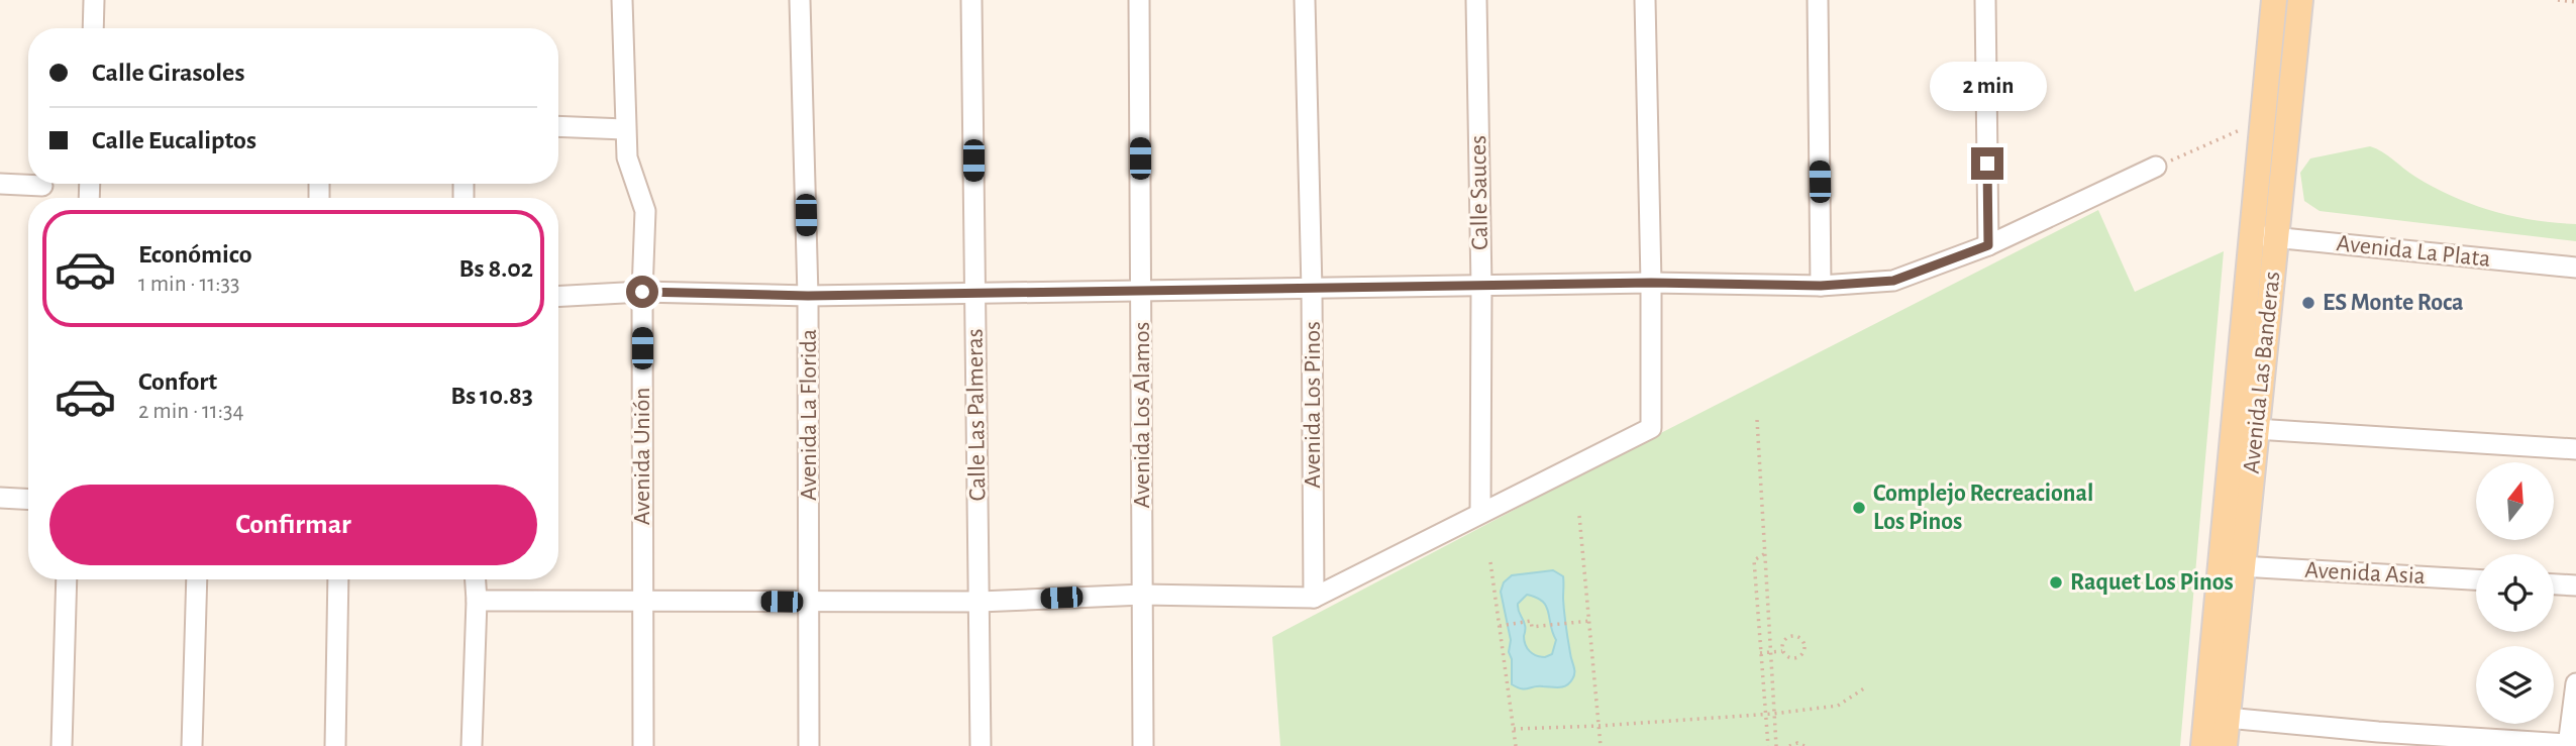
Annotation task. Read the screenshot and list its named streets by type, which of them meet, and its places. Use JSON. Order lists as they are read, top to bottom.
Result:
{
  "streets": {
    "main road": ["Avenida Las Banderas"],
    "street": [
      "Calle Sauces",
      "Avenida La Plata",
      "Avenida Los Pinos",
      "Avenida La Florida",
      "Calle Las Palmeras",
      "Avenida Los Alamos",
      "Avenida Unión",
      "Avenida Asia"
    ]
  },
  "crossings": [
    ["Avenida La Plata", "Avenida Las Banderas"],
    ["Avenida Las Banderas", "Avenida Asia"]
  ],
  "places": ["ES Monte Roca", "Complejo Recreacional Los Pinos", "Raquet Los Pinos"],
  "north": "top",
  "page": {
    "banner": ["Calle Girasoles", "Calle Eucaliptos"],
    "bubble": "2 min",
    "list": [
      {
        "name": "Económico",
        "note": "1 min · 11:33",
        "value": "Bs 8.02"
      },
      {
        "name": "Confort",
        "note": "2 min · 11:34",
        "value": "Bs 10.83"
      }
    ],
    "buttons": "Confirmar"
  }
}
